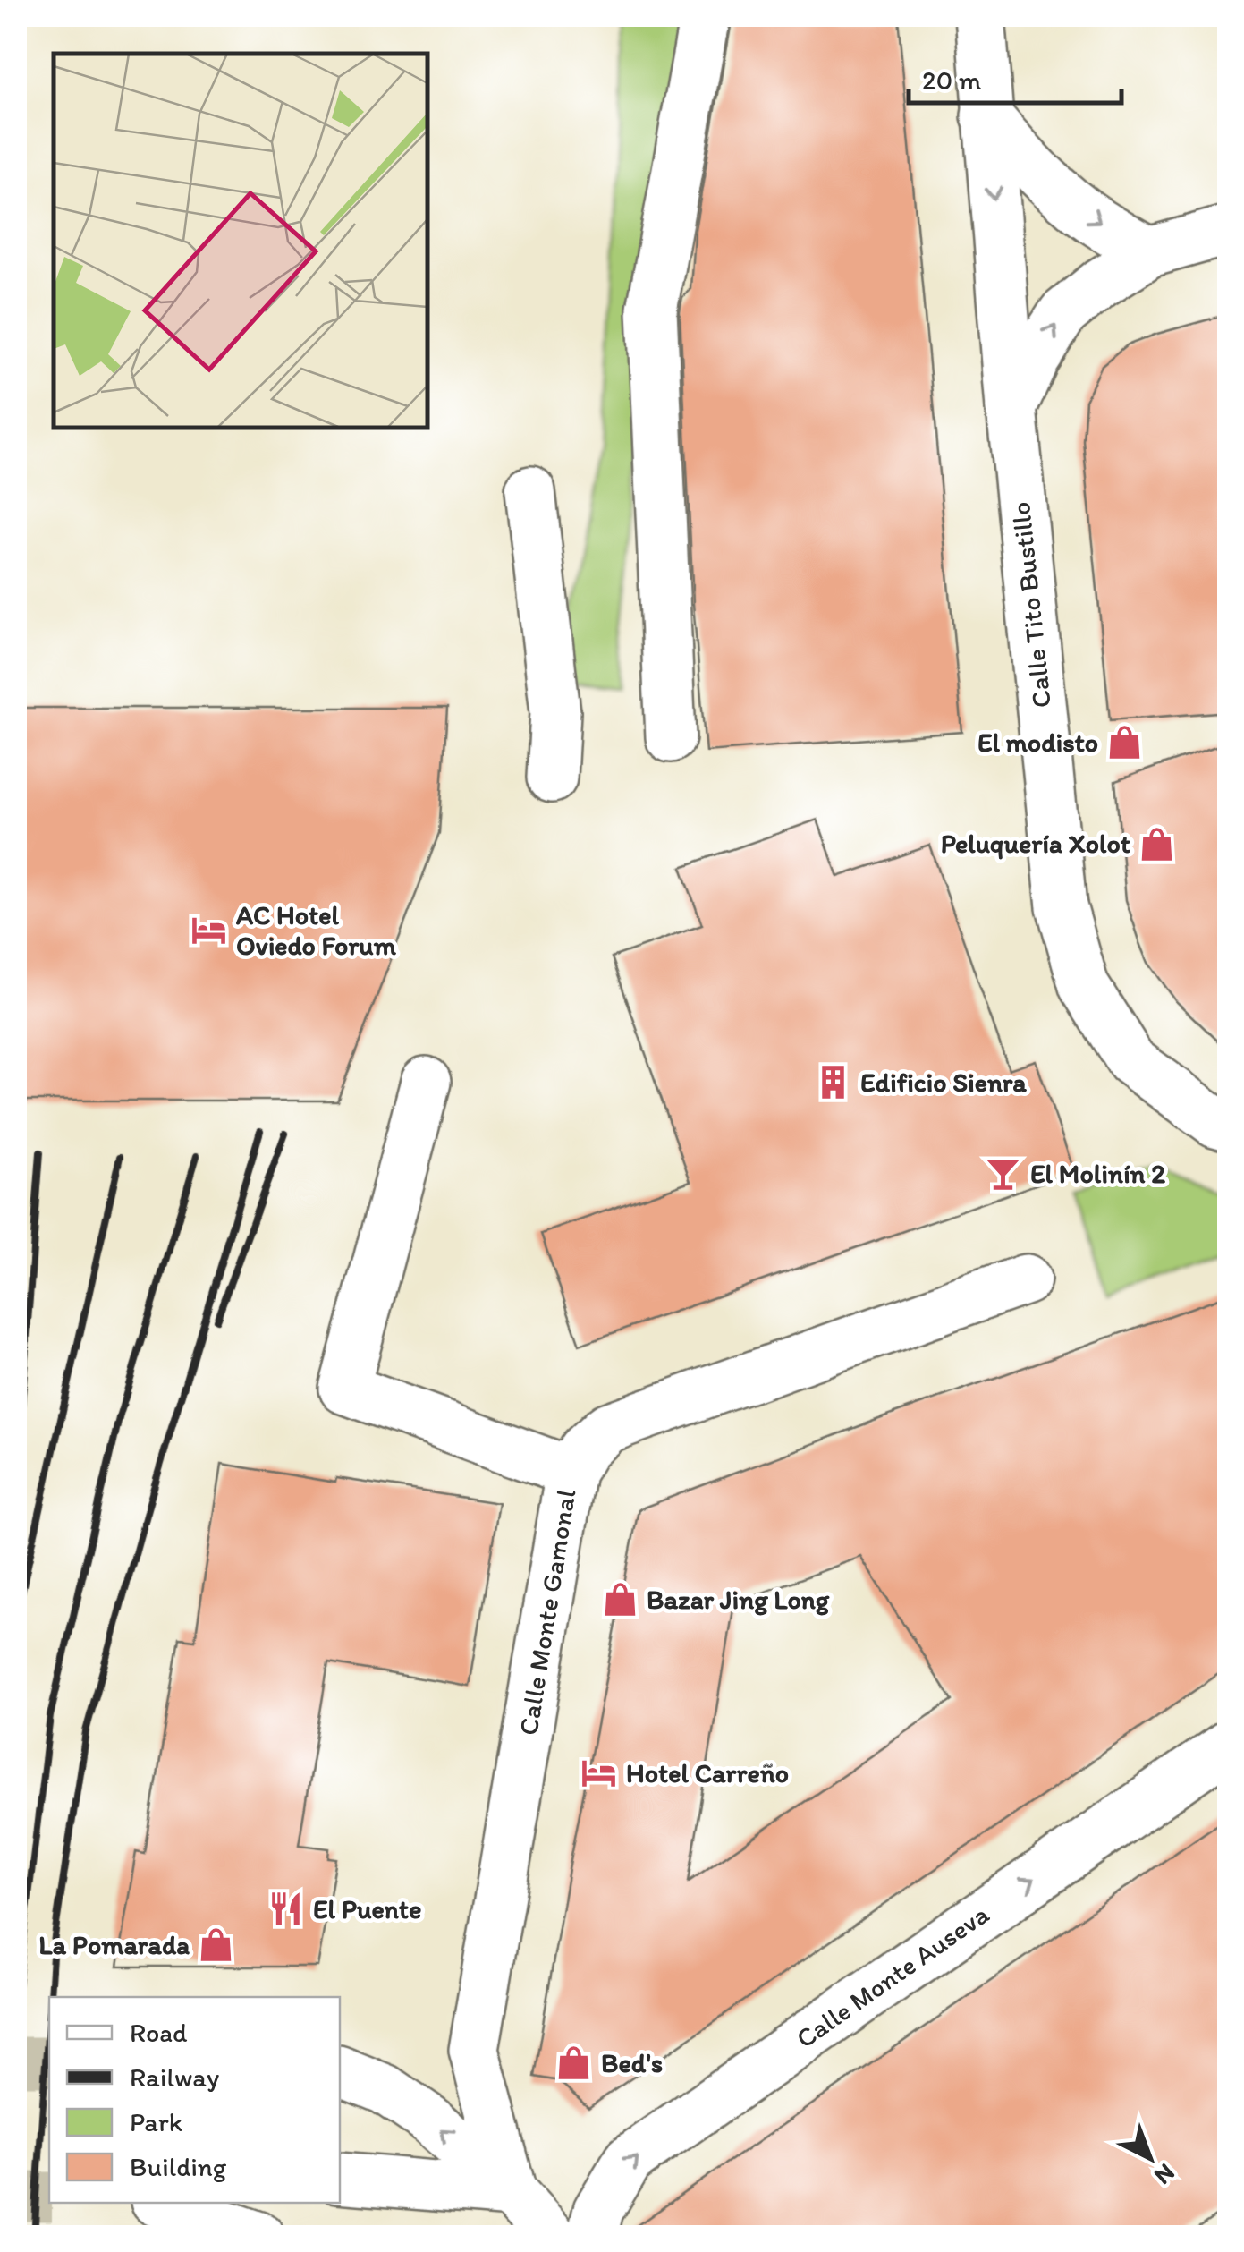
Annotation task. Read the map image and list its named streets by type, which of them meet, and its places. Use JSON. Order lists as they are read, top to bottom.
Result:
{
  "streets": {
    "street": ["Calle Tito Bustillo", "Calle Monte Gamonal", "Calle Monte Auseva"]
  },
  "one_way": ["Calle Monte Auseva"],
  "places": {
    "shop": [
      "El modisto",
      "Peluquería Xolot",
      "Bazar Jing Long",
      "La Pomarada",
      "Bed's"
    ],
    "hotel": ["AC Hotel Oviedo Forum", "Hotel Carreño"],
    "building": ["Edificio Sienra"],
    "bar": ["El Molinín 2"],
    "restaurant": ["El Puente"]
  },
  "legend": [
    "Road",
    "Railway",
    "Park",
    "Building"
  ],
  "scale_bar": "20 m",
  "north": "bottom right"
}
